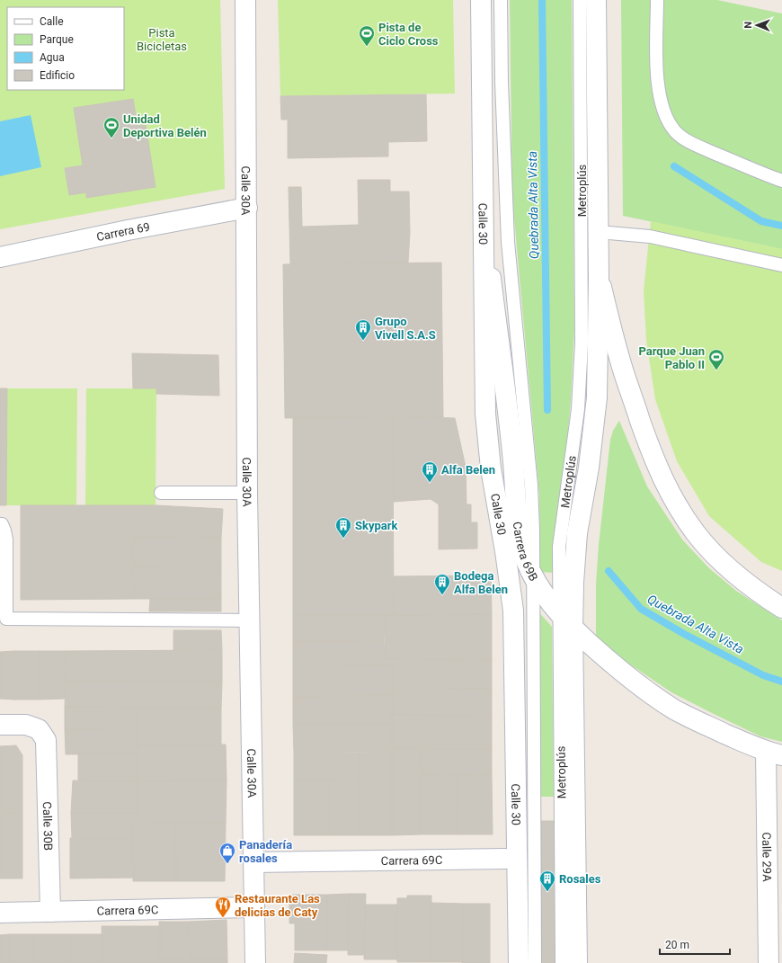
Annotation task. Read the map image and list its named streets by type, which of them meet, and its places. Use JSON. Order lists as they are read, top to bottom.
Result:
{
  "streets": {
    "street": [
      "Calle 30A",
      "Calle 30",
      "Carrera 69",
      "Carrera 69B",
      "Calle 30B",
      "Calle 29A",
      "Carrera 69C"
    ],
    "lane": ["Metroplús"]
  },
  "crossings": [
    ["Calle 30A", "Carrera 69"],
    ["Calle 30A", "Carrera 69C"],
    ["Metroplús", "Carrera 69B"],
    ["Calle 30", "Carrera 69B"],
    ["Carrera 69B", "Calle 29A"],
    ["Calle 30B", "Carrera 69C"]
  ],
  "water": ["Quebrada Alta Vista"],
  "parks": ["Pista Bicicletas"],
  "places": {
    "sports": ["Pista de Ciclo Cross", "Unidad Deportiva Belén", "Parque Juan Pablo II"],
    "building": [
      "Grupo Vivell S.A.S",
      "Alfa Belen",
      "Skypark",
      "Bodega Alfa Belen",
      "Rosales"
    ],
    "shop": ["Panadería rosales"],
    "restaurant": ["Restaurante Las delicias de Caty"]
  },
  "legend": [
    "Calle",
    "Parque",
    "Agua",
    "Edificio"
  ],
  "scale_bar": "20 m",
  "north": "left"
}
